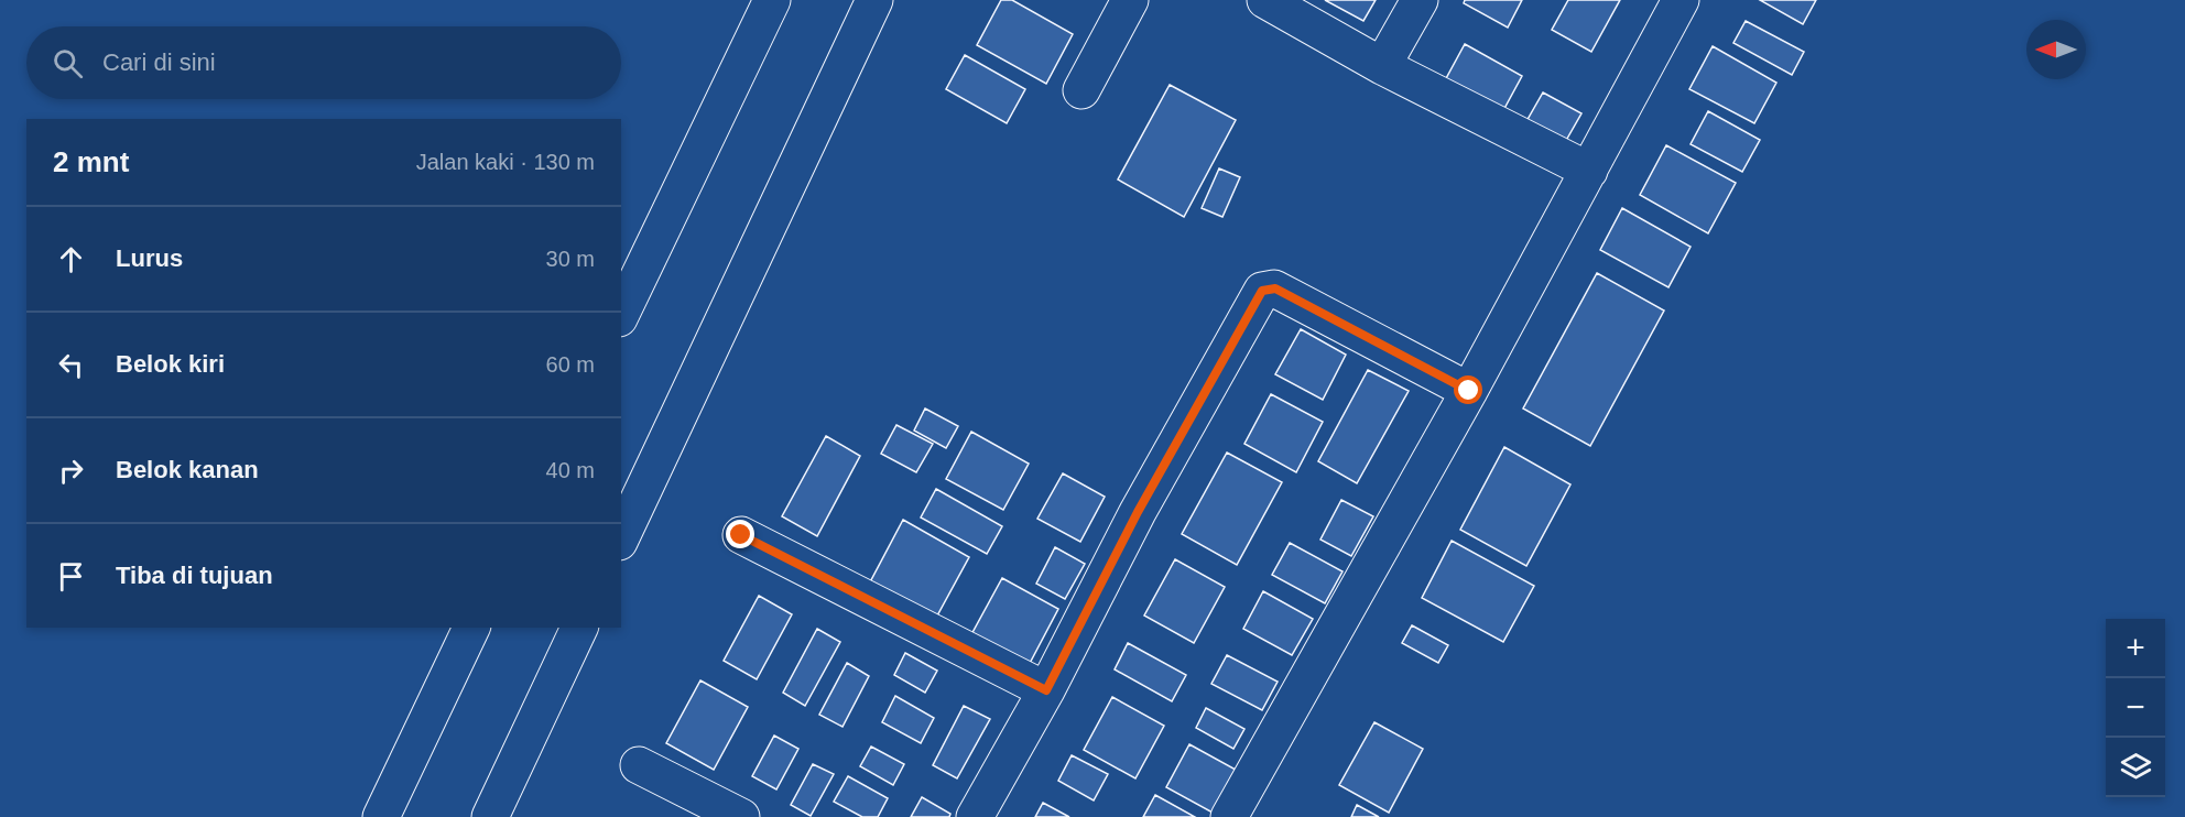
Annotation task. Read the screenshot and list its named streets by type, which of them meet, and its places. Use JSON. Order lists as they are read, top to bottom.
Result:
{
  "north": "left",
  "page": {
    "search": "Cari di sini",
    "heading": ["2 mnt", "Jalan kaki · 130 m"],
    "list": [
      ["Lurus", "30 m"],
      ["Belok kiri", "60 m"],
      ["Belok kanan", "40 m"],
      "Tiba di tujuan"
    ],
    "map_buttons": ["+", "−"]
  }
}
